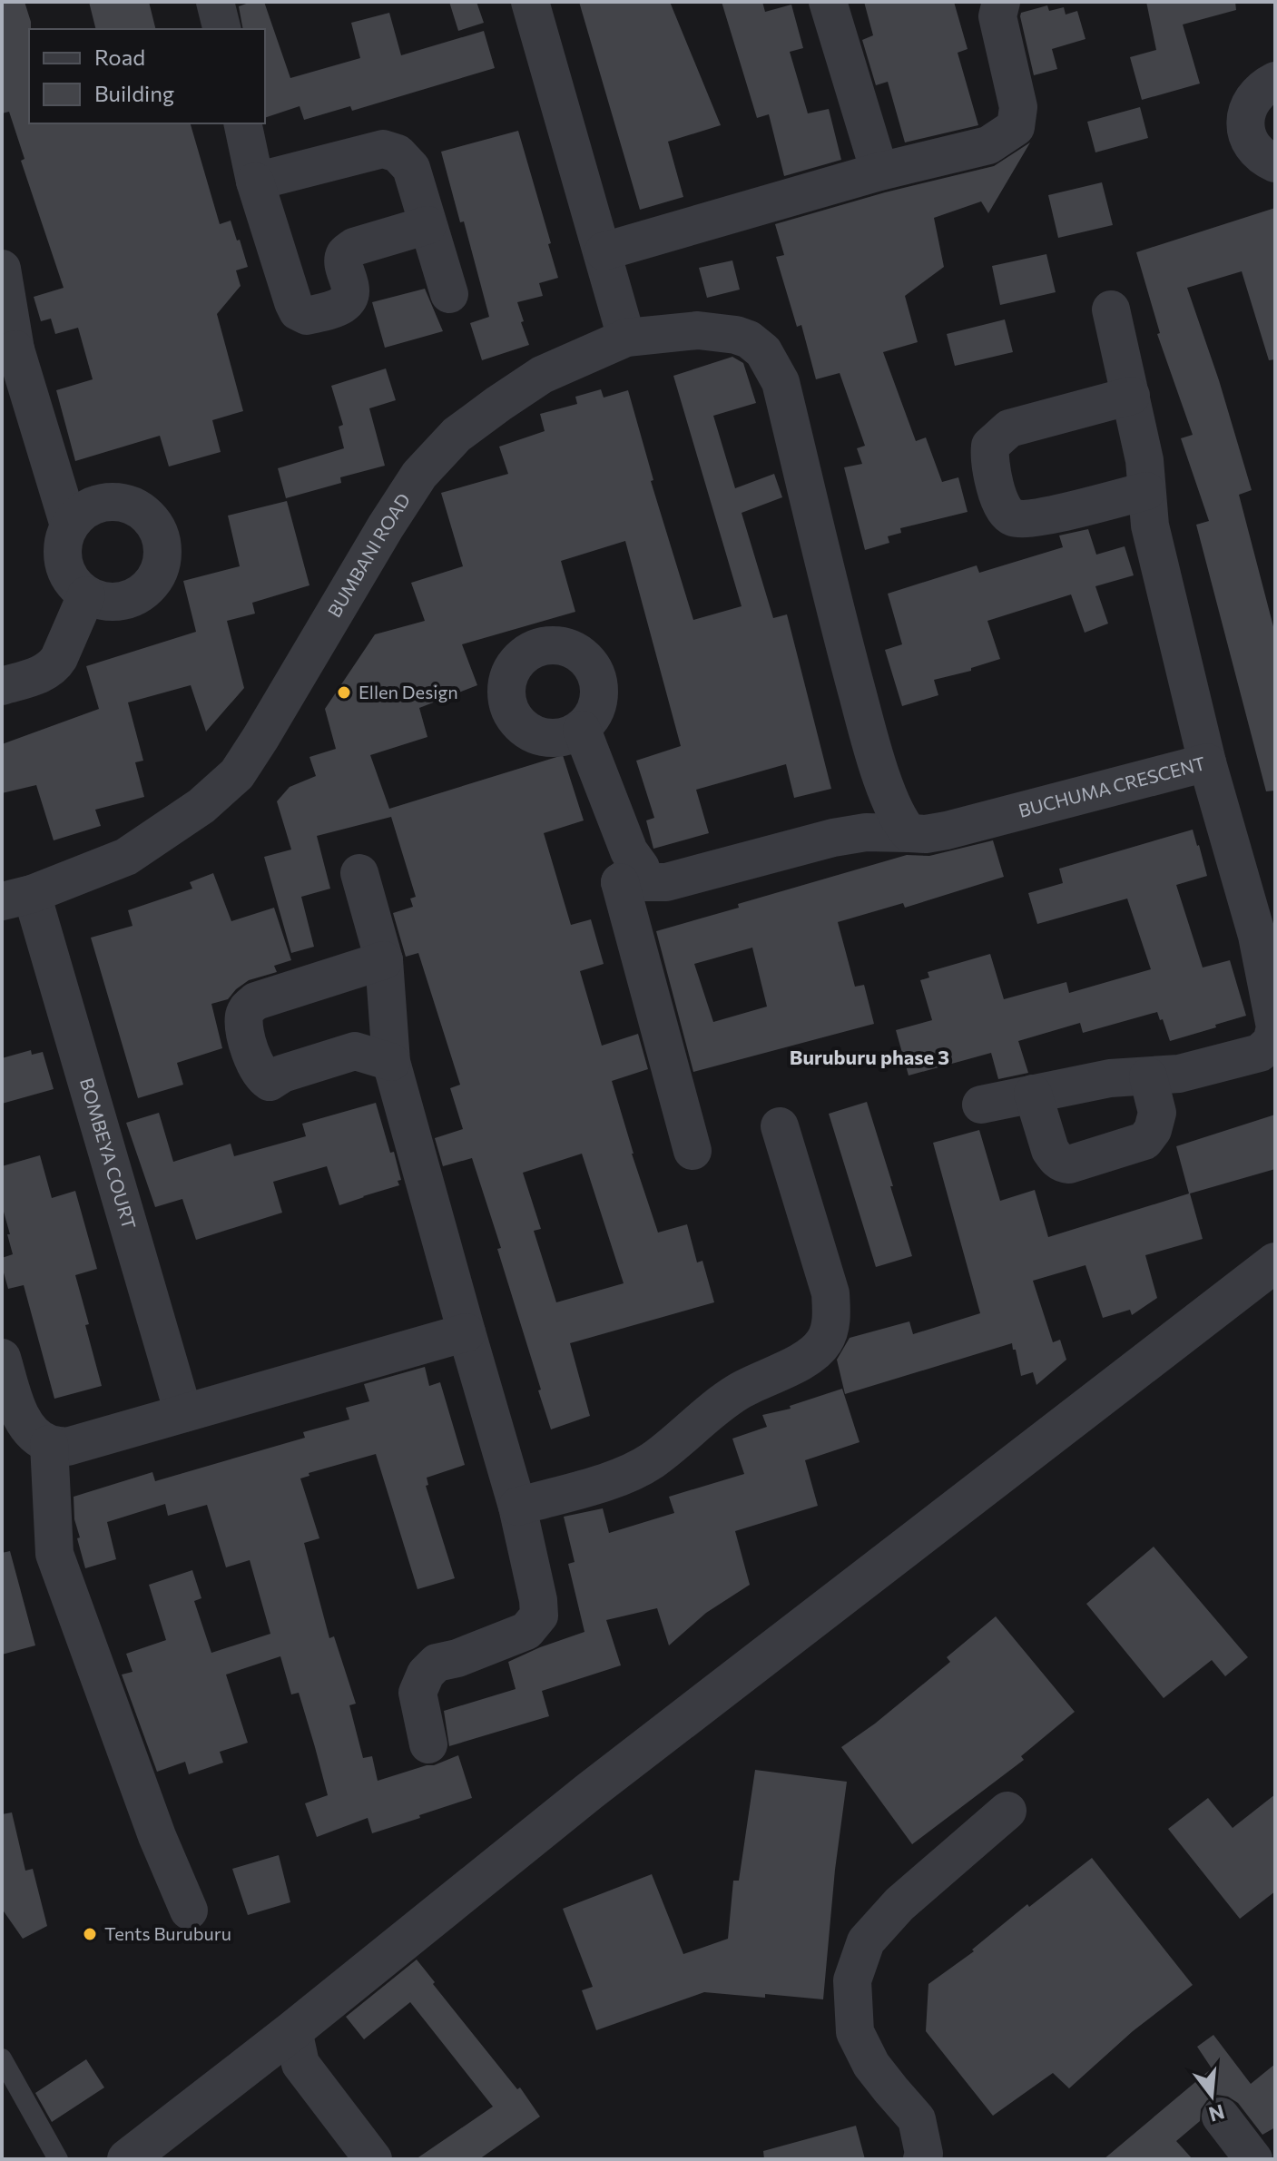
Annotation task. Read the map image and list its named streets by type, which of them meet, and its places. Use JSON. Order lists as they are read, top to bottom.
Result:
{
  "streets": {
    "street": ["BUMBANI ROAD", "BUCHUMA CRESCENT", "BOMBEYA COURT"]
  },
  "crossings": [
    ["BUMBANI ROAD", "BUCHUMA CRESCENT"],
    ["BUMBANI ROAD", "BOMBEYA COURT"]
  ],
  "districts": ["Buruburu phase 3"],
  "places": ["Ellen Design", "Tents Buruburu"],
  "legend": ["Road", "Building"],
  "north": "bottom"
}
